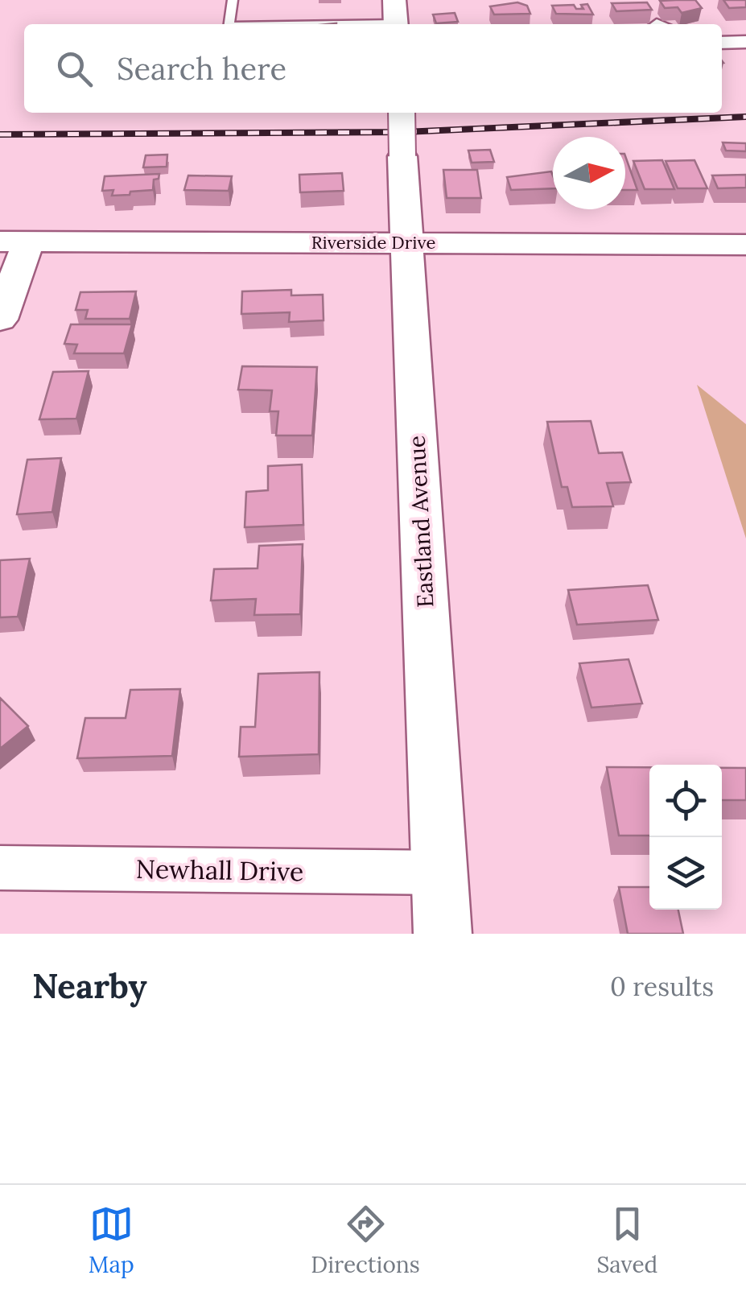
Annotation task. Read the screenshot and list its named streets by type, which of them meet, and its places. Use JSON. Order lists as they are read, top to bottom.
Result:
{
  "streets": {
    "street": ["Riverside Drive", "Eastland Avenue", "Newhall Drive"]
  },
  "crossings": [
    ["Riverside Drive", "Eastland Avenue"],
    ["Eastland Avenue", "Newhall Drive"]
  ],
  "north": "right",
  "page": {
    "search": "Search here",
    "heading": ["Nearby", "0 results"],
    "nav": ["Map", "Directions", "Saved"]
  }
}
